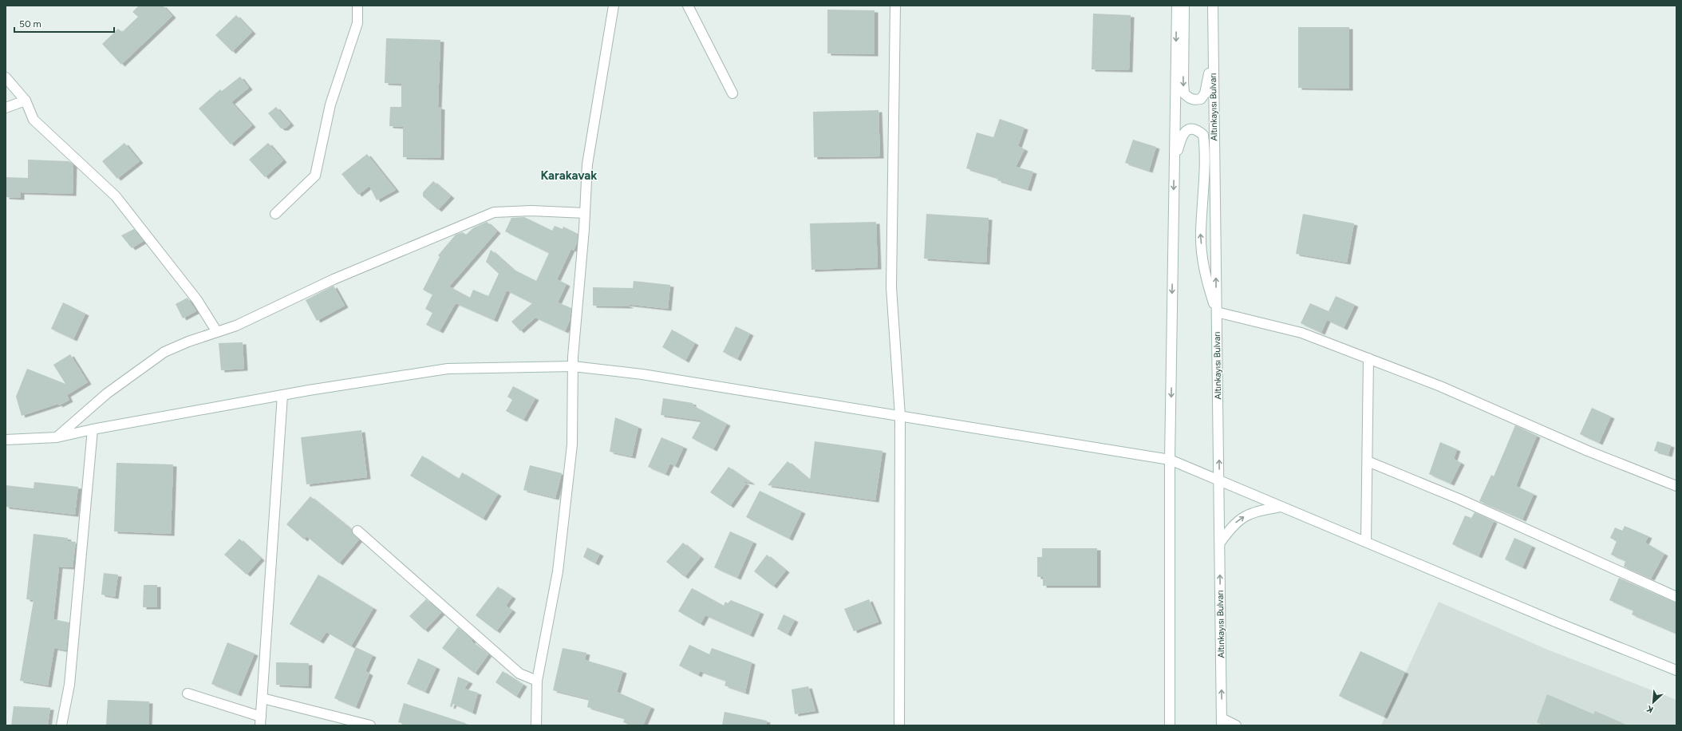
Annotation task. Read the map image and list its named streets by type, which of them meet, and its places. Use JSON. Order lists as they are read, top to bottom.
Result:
{
  "streets": {
    "street": ["Altınkayısı Bulvarı"]
  },
  "districts": ["Karakavak"],
  "scale_bar": "50 m",
  "north": "bottom left"
}
